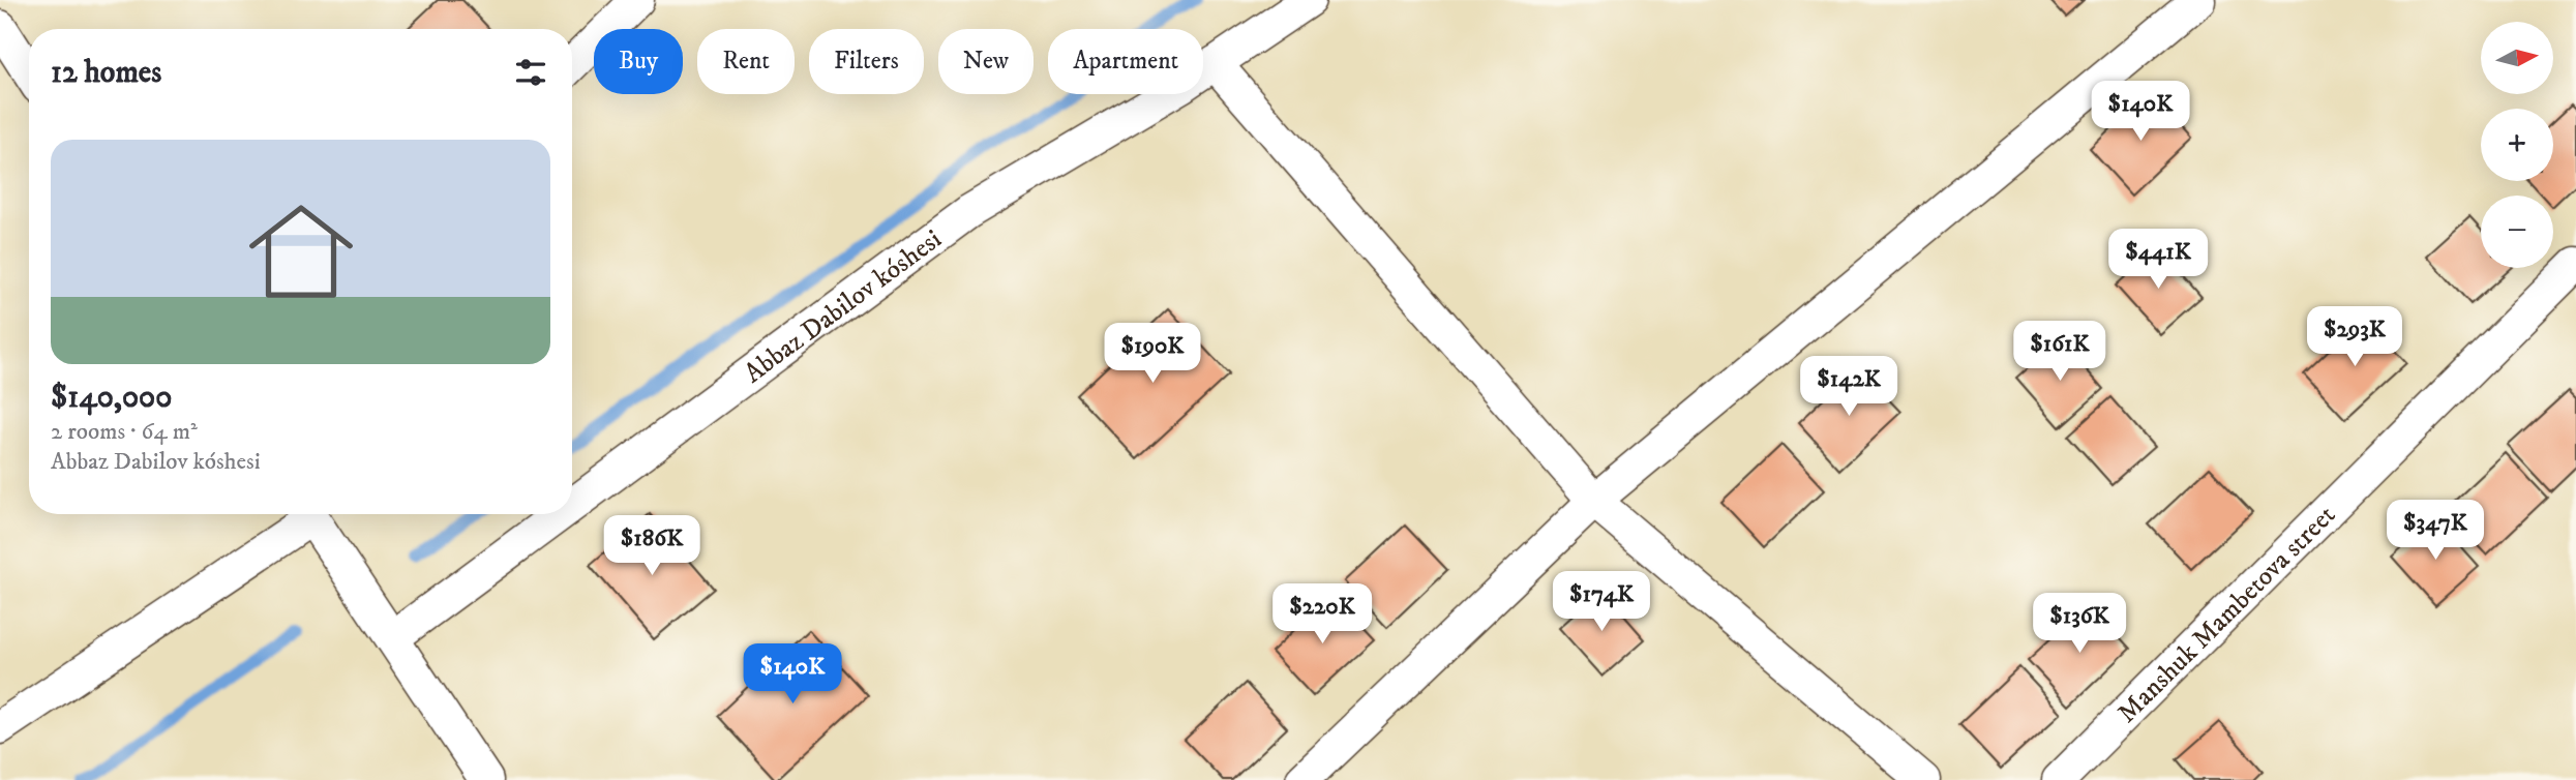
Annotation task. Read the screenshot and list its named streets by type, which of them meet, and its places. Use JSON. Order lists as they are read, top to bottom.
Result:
{
  "streets": {
    "street": ["Abbaz Dabilov kóshesi", "Manshuk Mambetova street"]
  },
  "north": "right",
  "page": {
    "map_buttons": ["+", "−"],
    "chip": [
      "Buy",
      "Rent",
      "Filters",
      "New",
      "Apartment"
    ],
    "heading": "12 homes",
    "price": [
      "$140K",
      "$441K",
      "$293K",
      "$161K",
      "$190K",
      "$142K",
      "$347K",
      "$186K",
      "$174K",
      "$220K",
      "$136K",
      "$140K"
    ],
    "list": [
      {
        "name": "$140,000",
        "note": "2 rooms · 64 m² · Abbaz Dabilov kóshesi"
      }
    ]
  }
}
